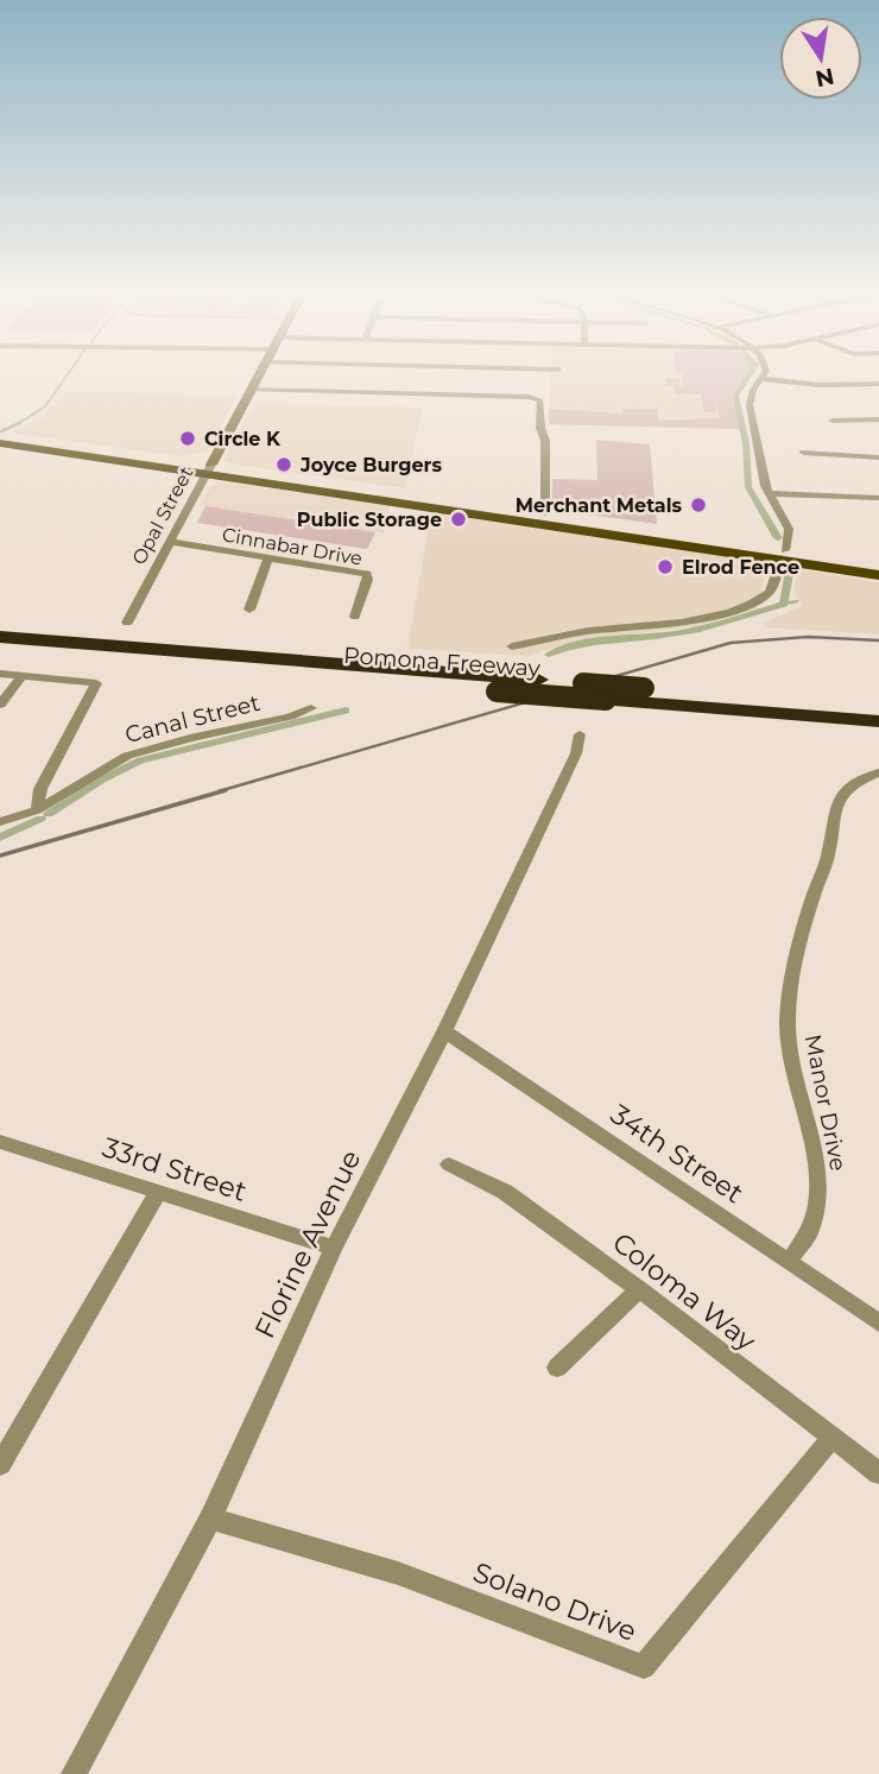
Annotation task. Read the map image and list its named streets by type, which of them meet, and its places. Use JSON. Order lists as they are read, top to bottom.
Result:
{
  "streets": {
    "highway": ["Pomona Freeway"],
    "street": [
      "Opal Street",
      "Cinnabar Drive",
      "Canal Street",
      "Manor Drive",
      "34th Street",
      "33rd Street",
      "Florine Avenue",
      "Coloma Way",
      "Solano Drive"
    ]
  },
  "crossings": [
    ["Opal Street", "Cinnabar Drive"],
    ["Manor Drive", "34th Street"],
    ["34th Street", "Florine Avenue"],
    ["33rd Street", "Florine Avenue"],
    ["Florine Avenue", "Solano Drive"],
    ["Coloma Way", "Solano Drive"]
  ],
  "places": [
    "Circle K",
    "Joyce Burgers",
    "Merchant Metals",
    "Public Storage",
    "Elrod Fence"
  ],
  "north": "bottom"
}
